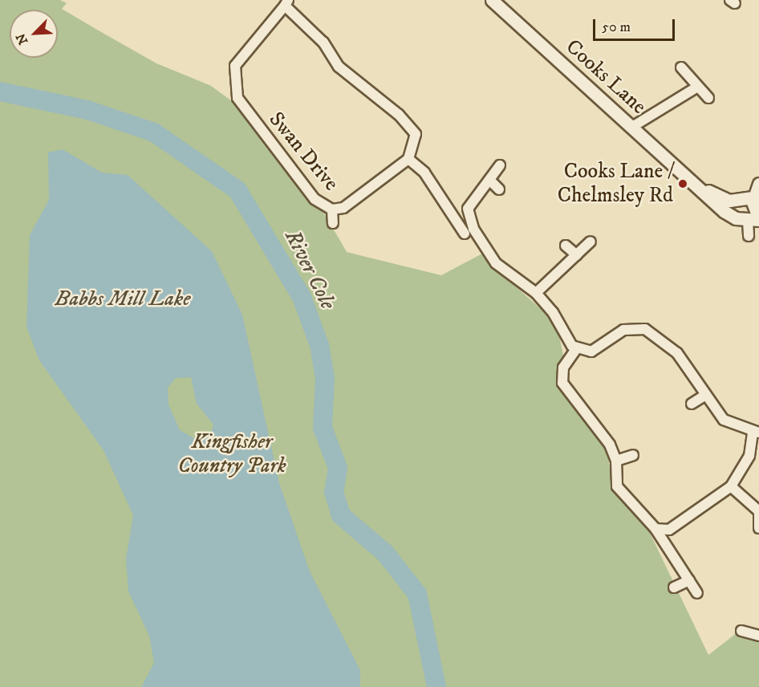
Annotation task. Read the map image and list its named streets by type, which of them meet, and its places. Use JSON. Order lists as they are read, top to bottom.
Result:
{
  "streets": {
    "street": ["Cooks Lane", "Swan Drive"]
  },
  "water": ["River Cole", "Babbs Mill Lake"],
  "parks": ["Kingfisher Country Park"],
  "places": ["Cooks Lane / Chelmsley Rd"],
  "scale_bar": "50 m",
  "north": "bottom left"
}
